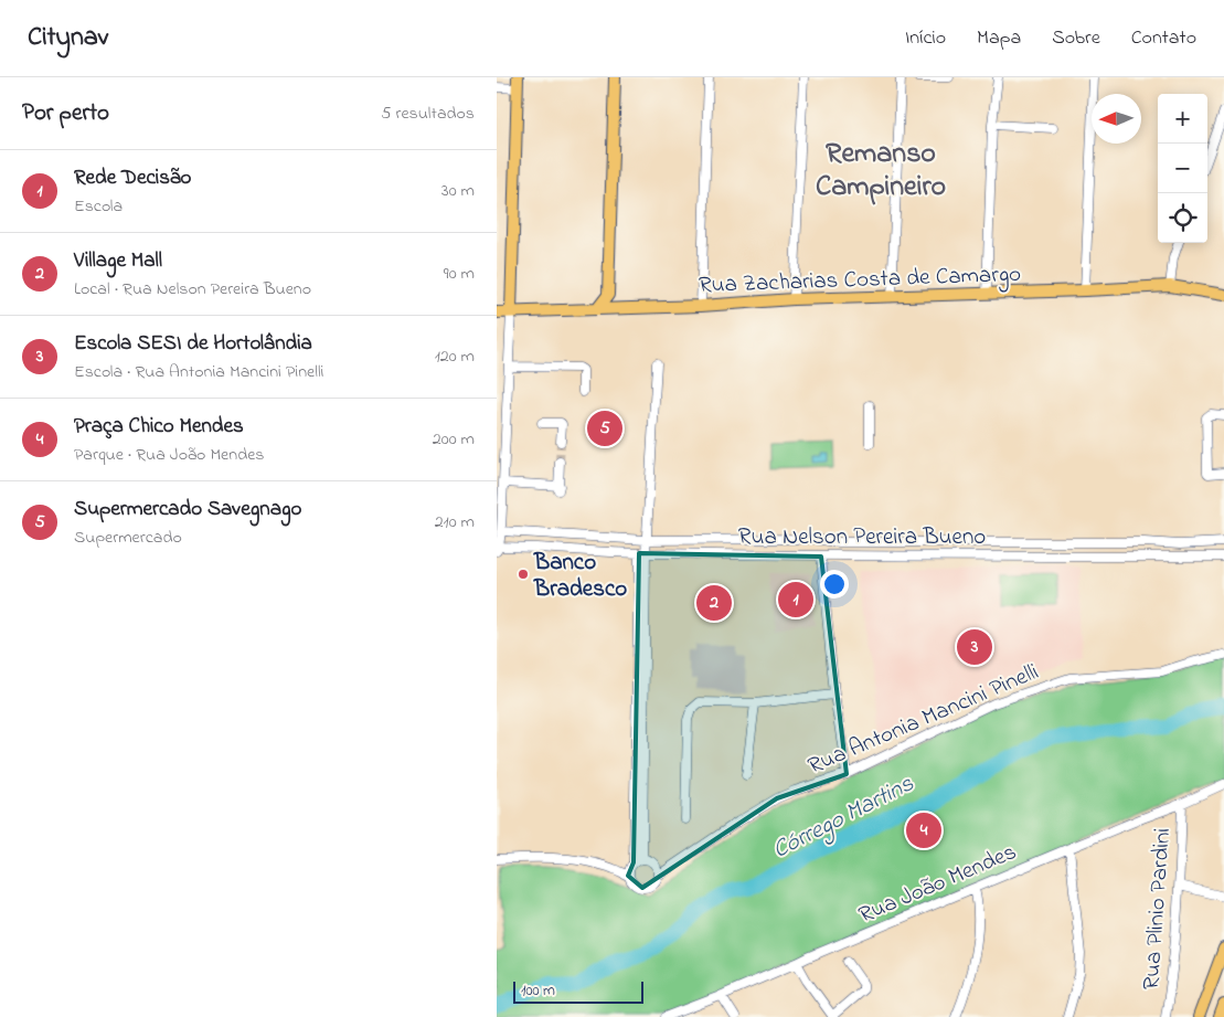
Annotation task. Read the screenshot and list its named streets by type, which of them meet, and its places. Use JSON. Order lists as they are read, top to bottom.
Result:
{
  "streets": {
    "main road": ["Rua Zacharias Costa de Camargo"],
    "street": [
      "Rua Nelson Pereira Bueno",
      "Rua Antonia Mancini Pinelli",
      "Rua João Mendes",
      "Rua Plinio Pardini"
    ]
  },
  "crossings": [
    ["Rua João Mendes", "Rua Plinio Pardini"]
  ],
  "districts": ["Remanso Campineiro"],
  "water": ["Córrego Martins"],
  "places": ["Banco Bradesco"],
  "scale_bar": "100 m",
  "north": "left",
  "page": {
    "header": "Citynav",
    "nav": [
      "Início",
      "Mapa",
      "Sobre",
      "Contato"
    ],
    "heading": ["Por perto", "5 resultados"],
    "map_buttons": ["+", "−"],
    "list": [
      {
        "mark": "1",
        "name": "Rede Decisão",
        "note": "Escola",
        "value": "30 m"
      },
      {
        "mark": "2",
        "name": "Village Mall",
        "note": "Local · Rua Nelson Pereira Bueno",
        "value": "90 m"
      },
      {
        "mark": "3",
        "name": "Escola SESI de Hortolândia",
        "note": "Escola · Rua Antonia Mancini Pinelli",
        "value": "120 m"
      },
      {
        "mark": "4",
        "name": "Praça Chico Mendes",
        "note": "Parque · Rua João Mendes",
        "value": "200 m"
      },
      {
        "mark": "5",
        "name": "Supermercado Savegnago",
        "note": "Supermercado",
        "value": "210 m"
      }
    ],
    "pins": [
      "5",
      "1",
      "2",
      "3",
      "4"
    ],
    "scale": "100 m"
  }
}
